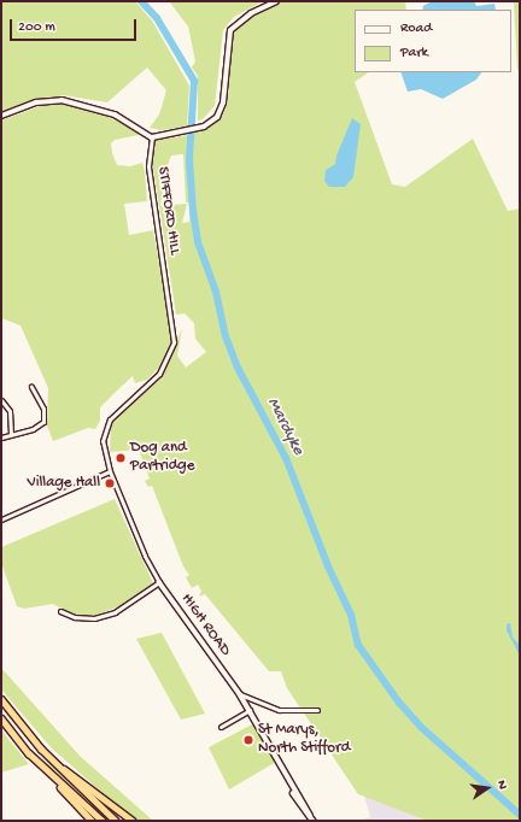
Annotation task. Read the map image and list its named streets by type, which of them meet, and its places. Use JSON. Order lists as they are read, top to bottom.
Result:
{
  "streets": {
    "street": ["STIFFORD HILL", "HIGH ROAD"]
  },
  "crossings": [
    ["STIFFORD HILL", "HIGH ROAD"]
  ],
  "water": ["Mardyke"],
  "places": ["Dog and Partridge", "Village Hall", "St Marys, North Stifford"],
  "legend": ["Road", "Park"],
  "scale_bar": "200 m",
  "north": "right"
}
